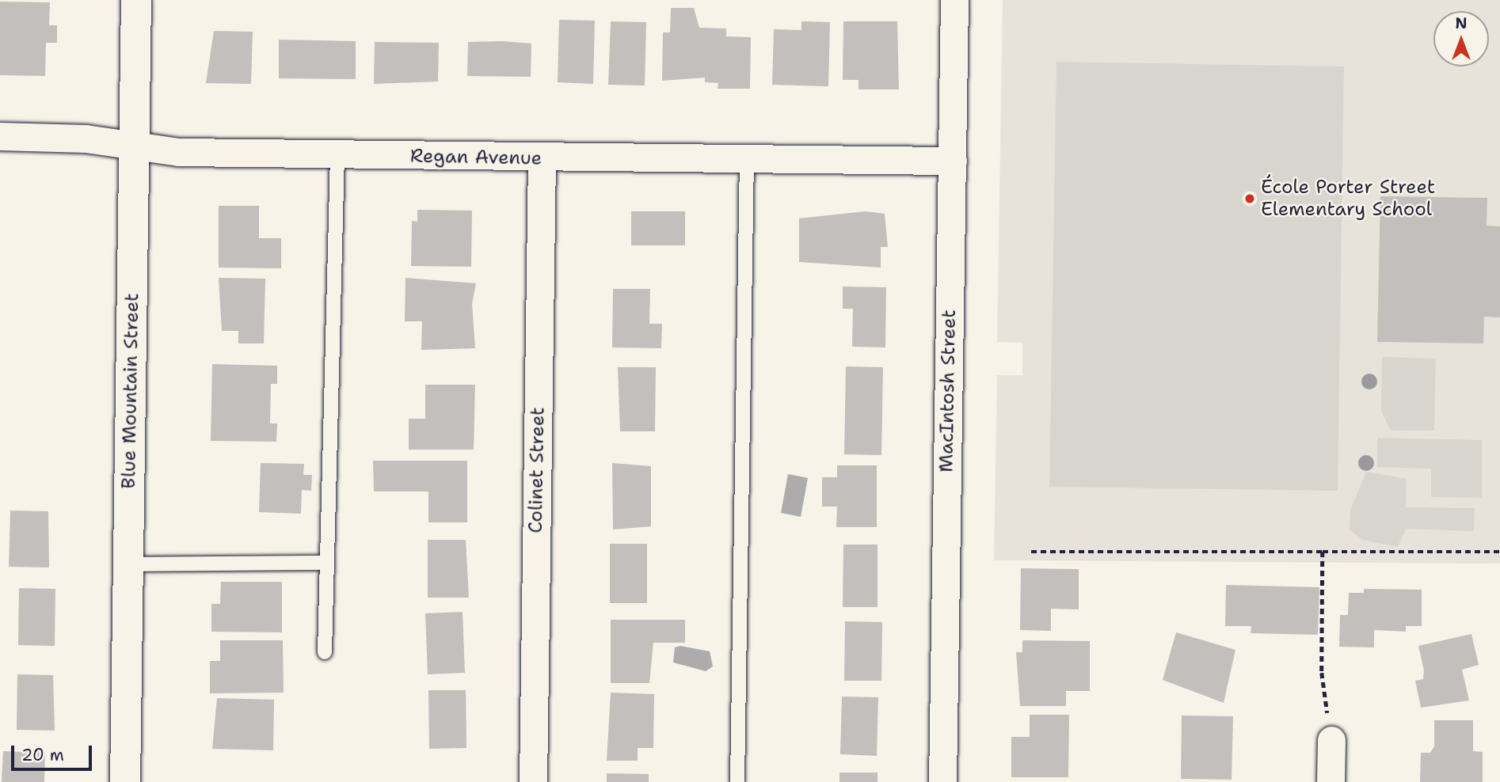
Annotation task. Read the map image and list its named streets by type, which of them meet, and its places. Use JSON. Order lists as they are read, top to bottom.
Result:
{
  "streets": {
    "main road": ["Blue Mountain Street"],
    "street": ["Regan Avenue", "MacIntosh Street", "Colinet Street"]
  },
  "crossings": [
    ["Regan Avenue", "Blue Mountain Street"],
    ["Regan Avenue", "MacIntosh Street"],
    ["Regan Avenue", "Colinet Street"]
  ],
  "places": ["École Porter Street Elementary School"],
  "scale_bar": "20 m",
  "north": "top"
}
